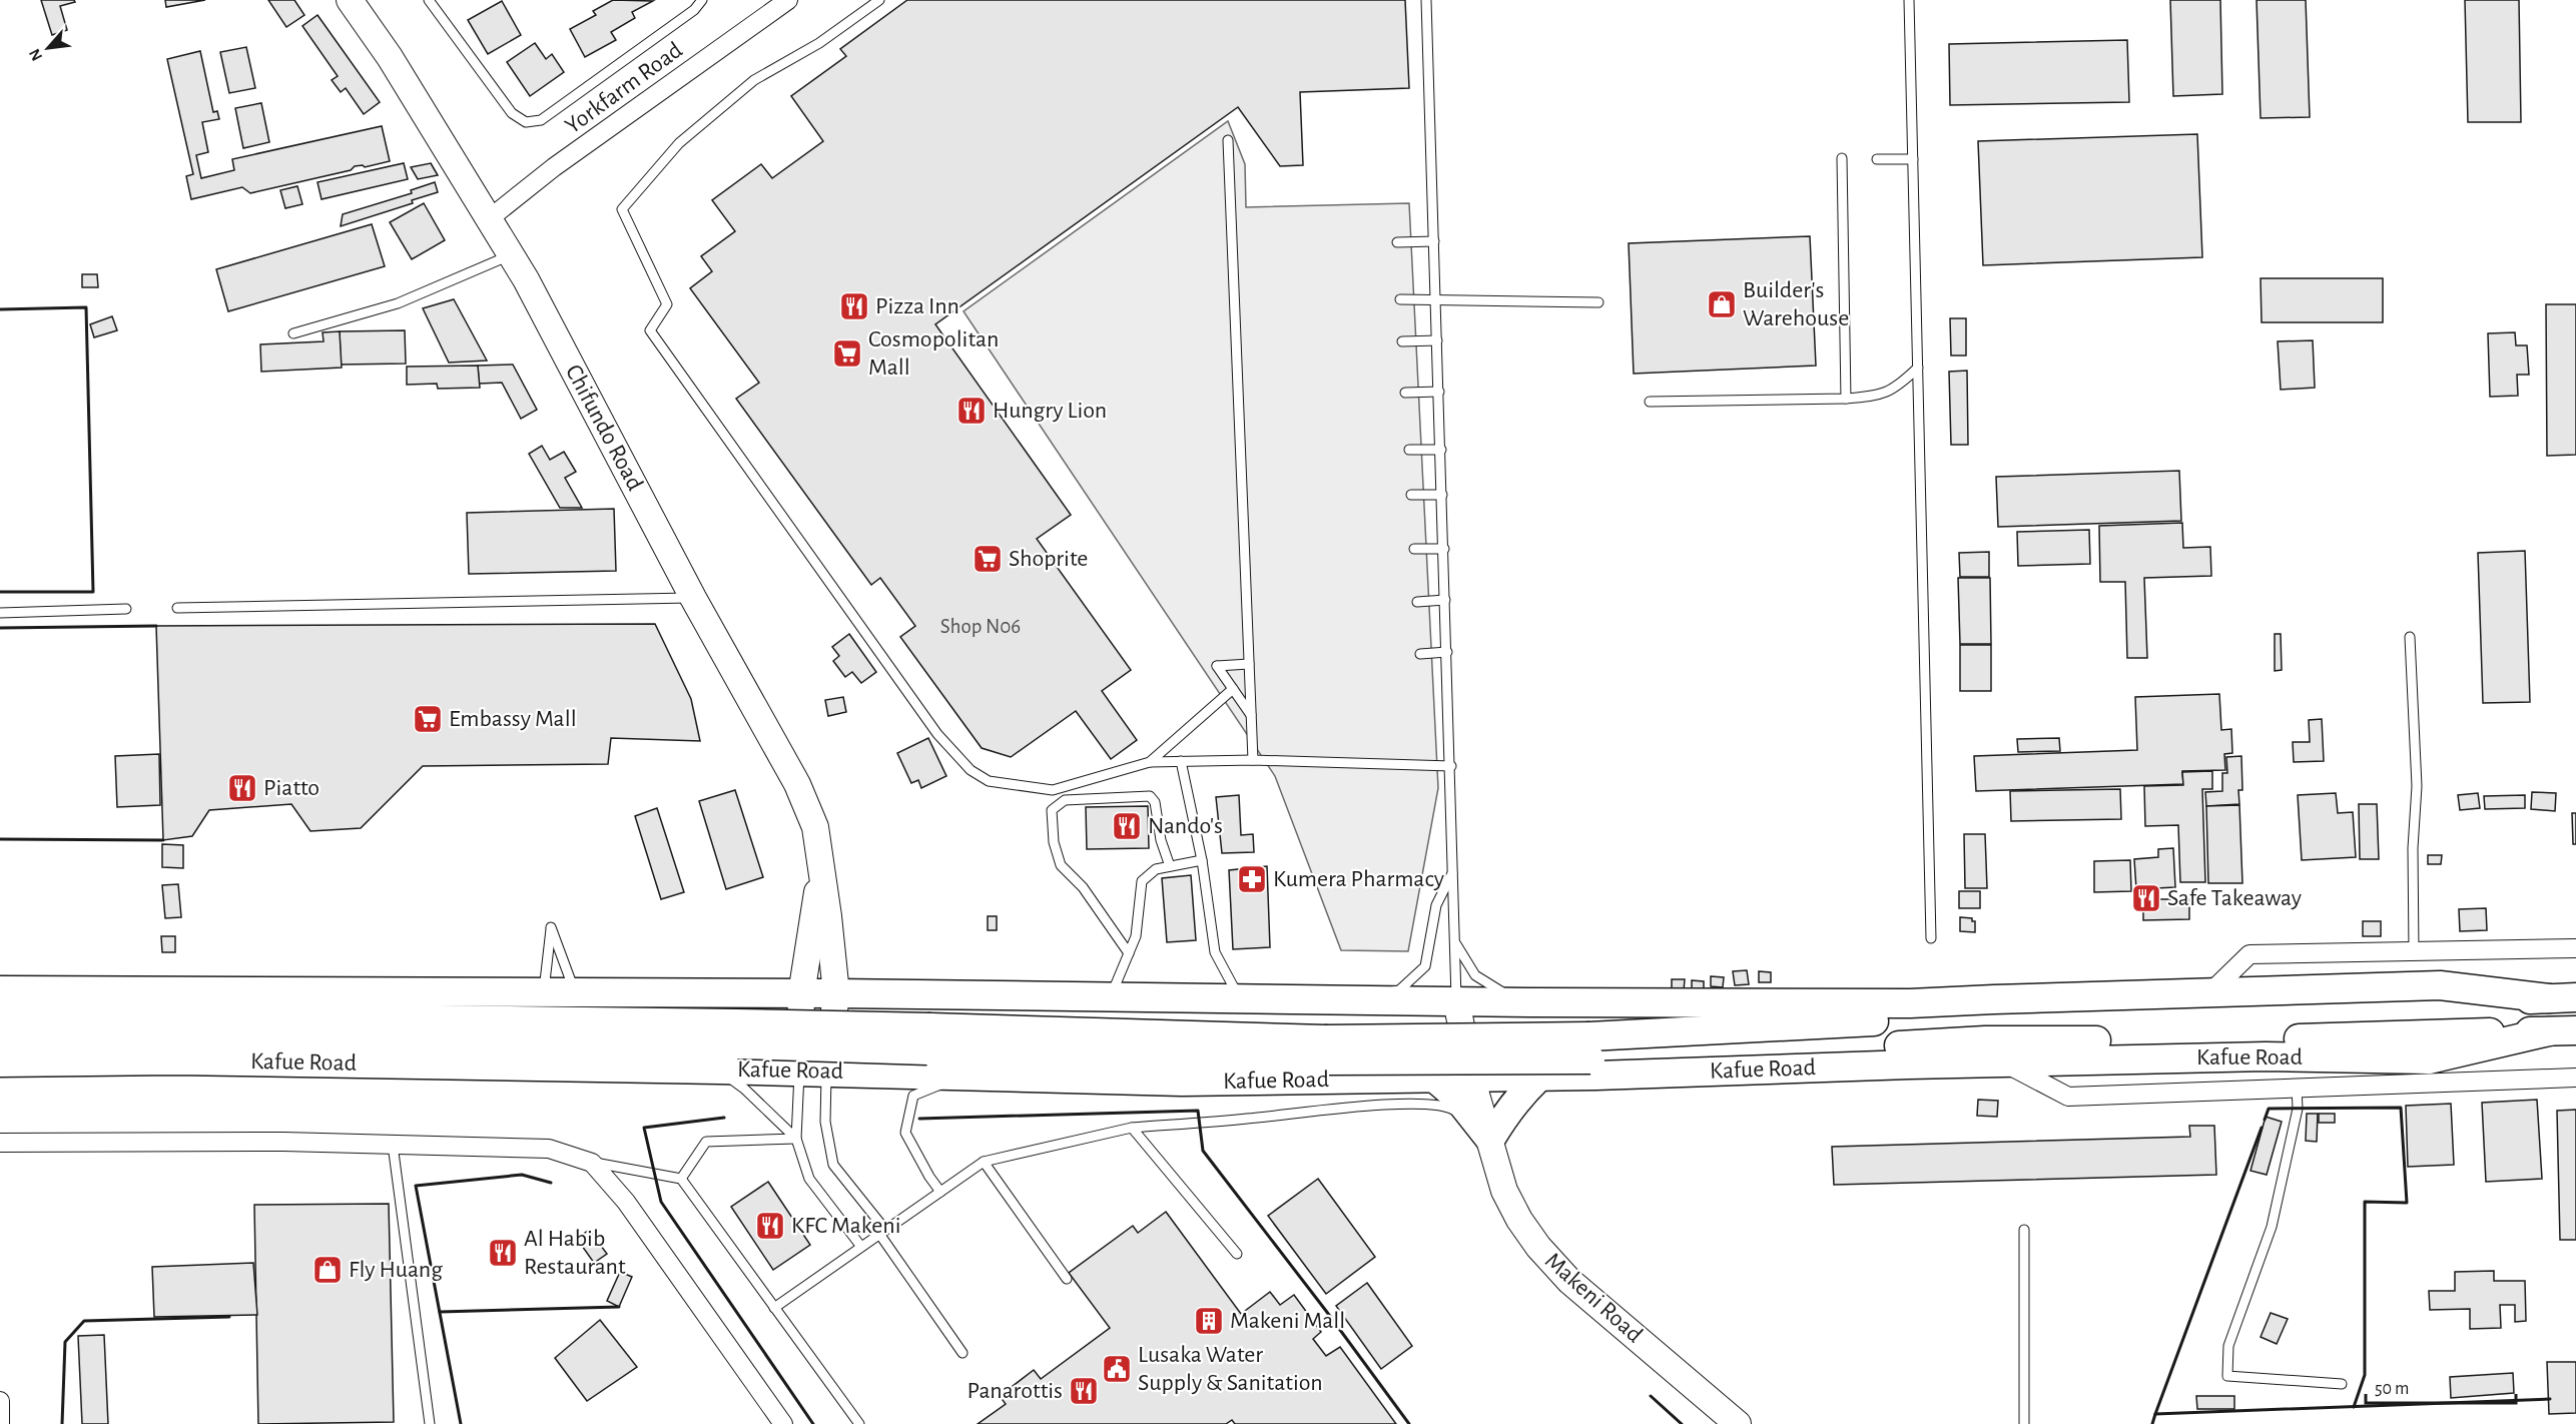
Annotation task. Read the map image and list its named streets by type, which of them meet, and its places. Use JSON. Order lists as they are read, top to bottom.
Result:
{
  "streets": {
    "main road": ["Kafue Road"],
    "street": ["Yorkfarm Road", "Chifundo Road", "Makeni Road"]
  },
  "crossings": [
    ["Yorkfarm Road", "Chifundo Road"],
    ["Chifundo Road", "Kafue Road"],
    ["Kafue Road", "Makeni Road"]
  ],
  "places": {
    "shop": ["Builder's Warehouse", "Fly Huang"],
    "restaurant": [
      "Pizza Inn",
      "Hungry Lion",
      "Piatto",
      "Nando's",
      "Safe Takeaway",
      "KFC Makeni",
      "Al Habib Restaurant",
      "Panarottis"
    ],
    "supermarket": ["Cosmopolitan Mall", "Shoprite", "Embassy Mall"],
    "pharmacy": ["Kumera Pharmacy"],
    "building": ["Makeni Mall"],
    "public building": ["Lusaka Water Supply & Sanitation"]
  },
  "house_numbers": ["Shop N06"],
  "scale_bar": "50 m",
  "north": "bottom left"
}
